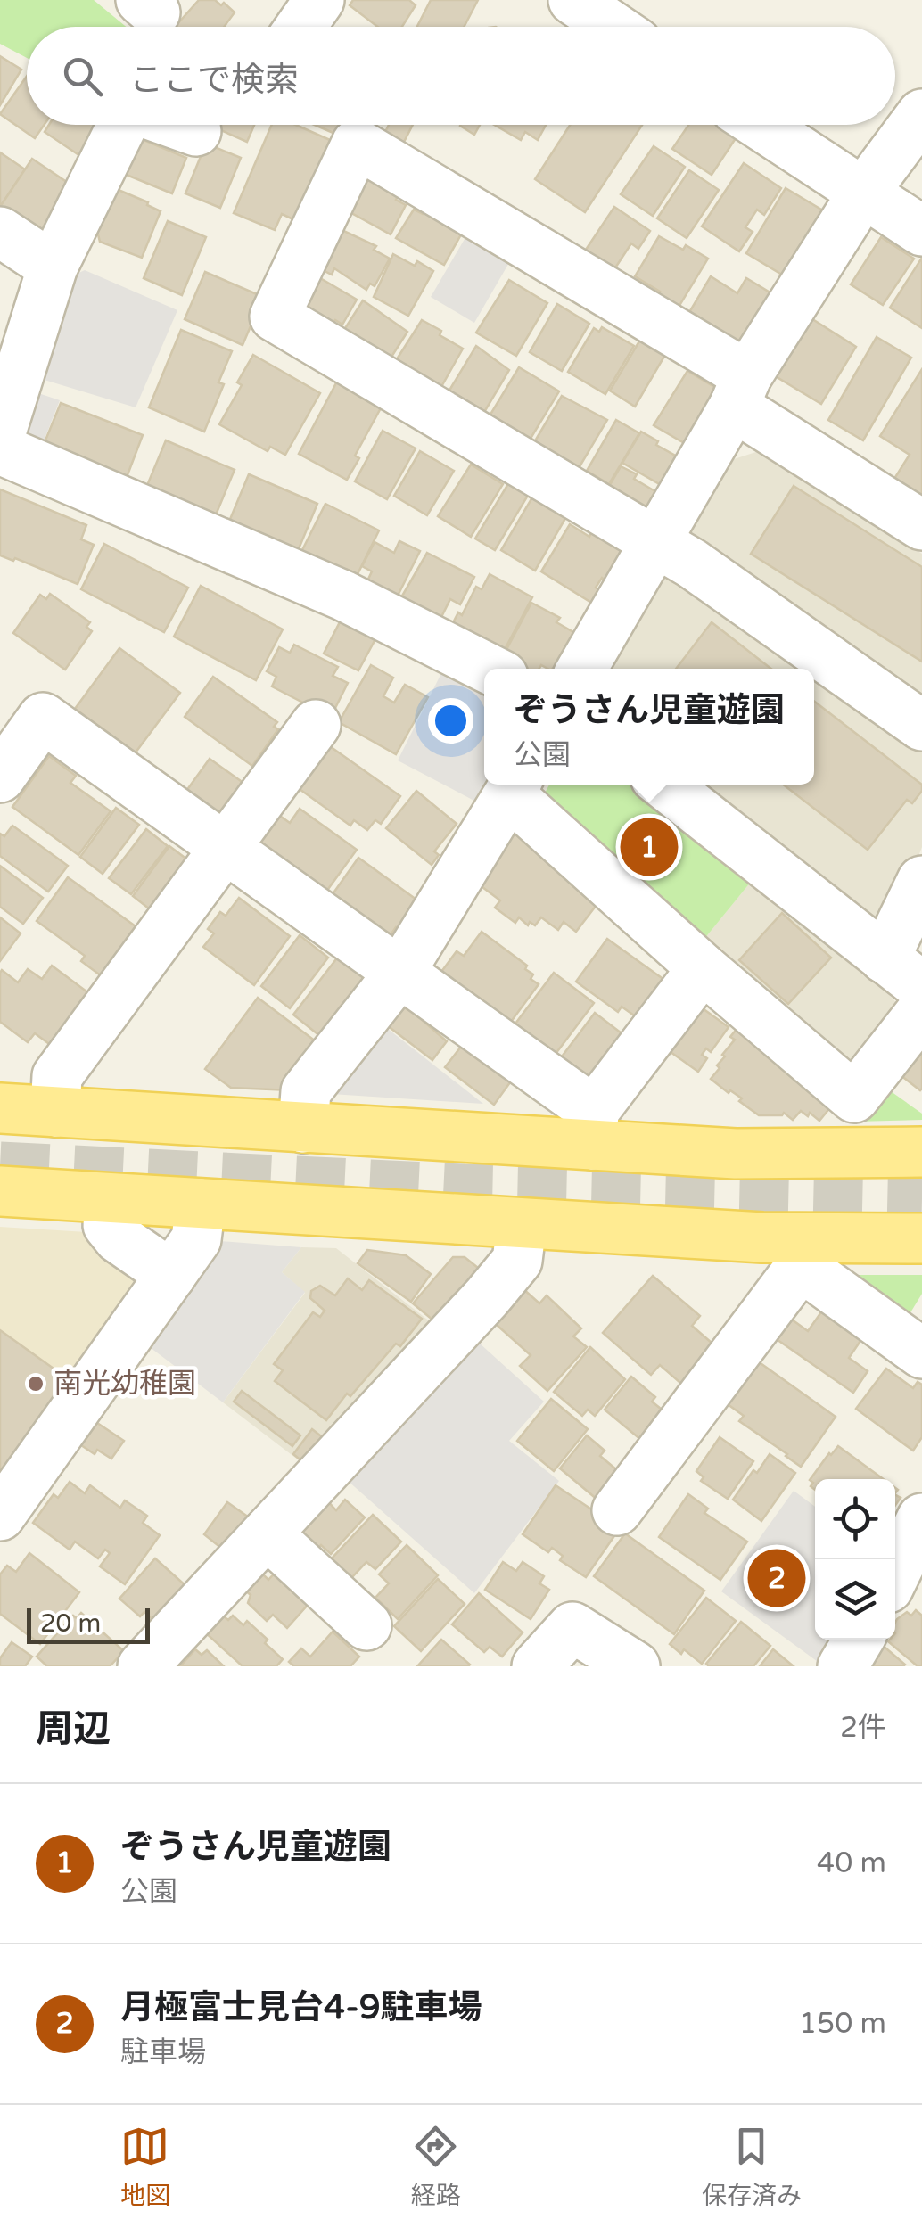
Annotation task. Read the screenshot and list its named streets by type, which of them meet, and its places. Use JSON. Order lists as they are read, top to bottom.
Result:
{
  "places": ["南光幼稚園"],
  "scale_bar": "20 m",
  "page": {
    "search": "ここで検索",
    "popup": ["ぞうさん児童遊園", "公園"],
    "pins": ["1", "2"],
    "scale": "20 m",
    "heading": ["周辺", "2件"],
    "list": [
      {
        "mark": "1",
        "name": "ぞうさん児童遊園",
        "note": "公園",
        "value": "40 m"
      },
      {
        "mark": "2",
        "name": "月極富士見台4-9駐車場",
        "note": "駐車場",
        "value": "150 m"
      }
    ],
    "nav": ["地図", "経路", "保存済み"]
  }
}
